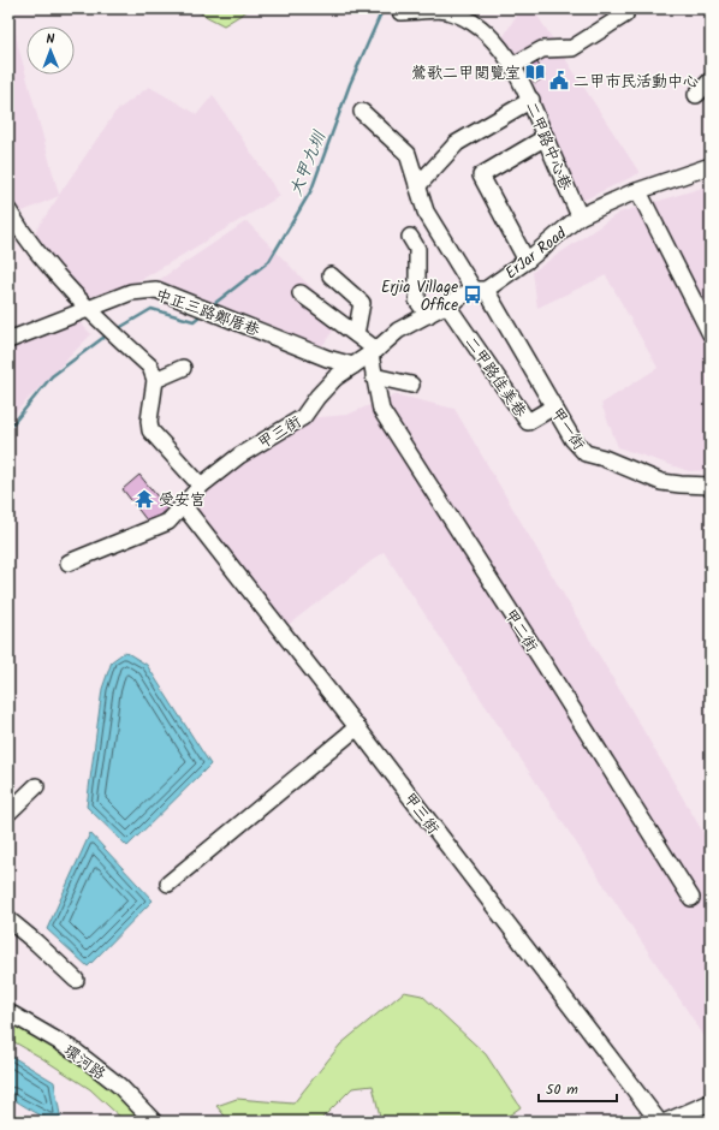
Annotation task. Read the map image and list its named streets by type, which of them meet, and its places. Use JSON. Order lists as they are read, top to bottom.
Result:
{
  "streets": {
    "street": [
      "二甲路中心巷",
      "ErJar Road",
      "中正三路鄭厝巷",
      "二甲路佳美巷",
      "甲一街",
      "甲三街",
      "甲二街",
      "環河路"
    ]
  },
  "crossings": [
    ["二甲路中心巷", "ErJar Road"],
    ["ErJar Road", "二甲路佳美巷"],
    ["ErJar Road", "甲一街"],
    ["ErJar Road", "甲三街"],
    ["ErJar Road", "甲二街"],
    ["中正三路鄭厝巷", "甲三街"],
    ["二甲路佳美巷", "甲一街"],
    ["甲三街", "甲二街"]
  ],
  "water": ["大甲九圳"],
  "places": {
    "library": ["鶯歌二甲閱覽室"],
    "public building": ["二甲市民活動中心"],
    "bus stop": ["Erjia Village Office"],
    "temple": ["受安宮"]
  },
  "scale_bar": "50 m",
  "north": "top"
}
